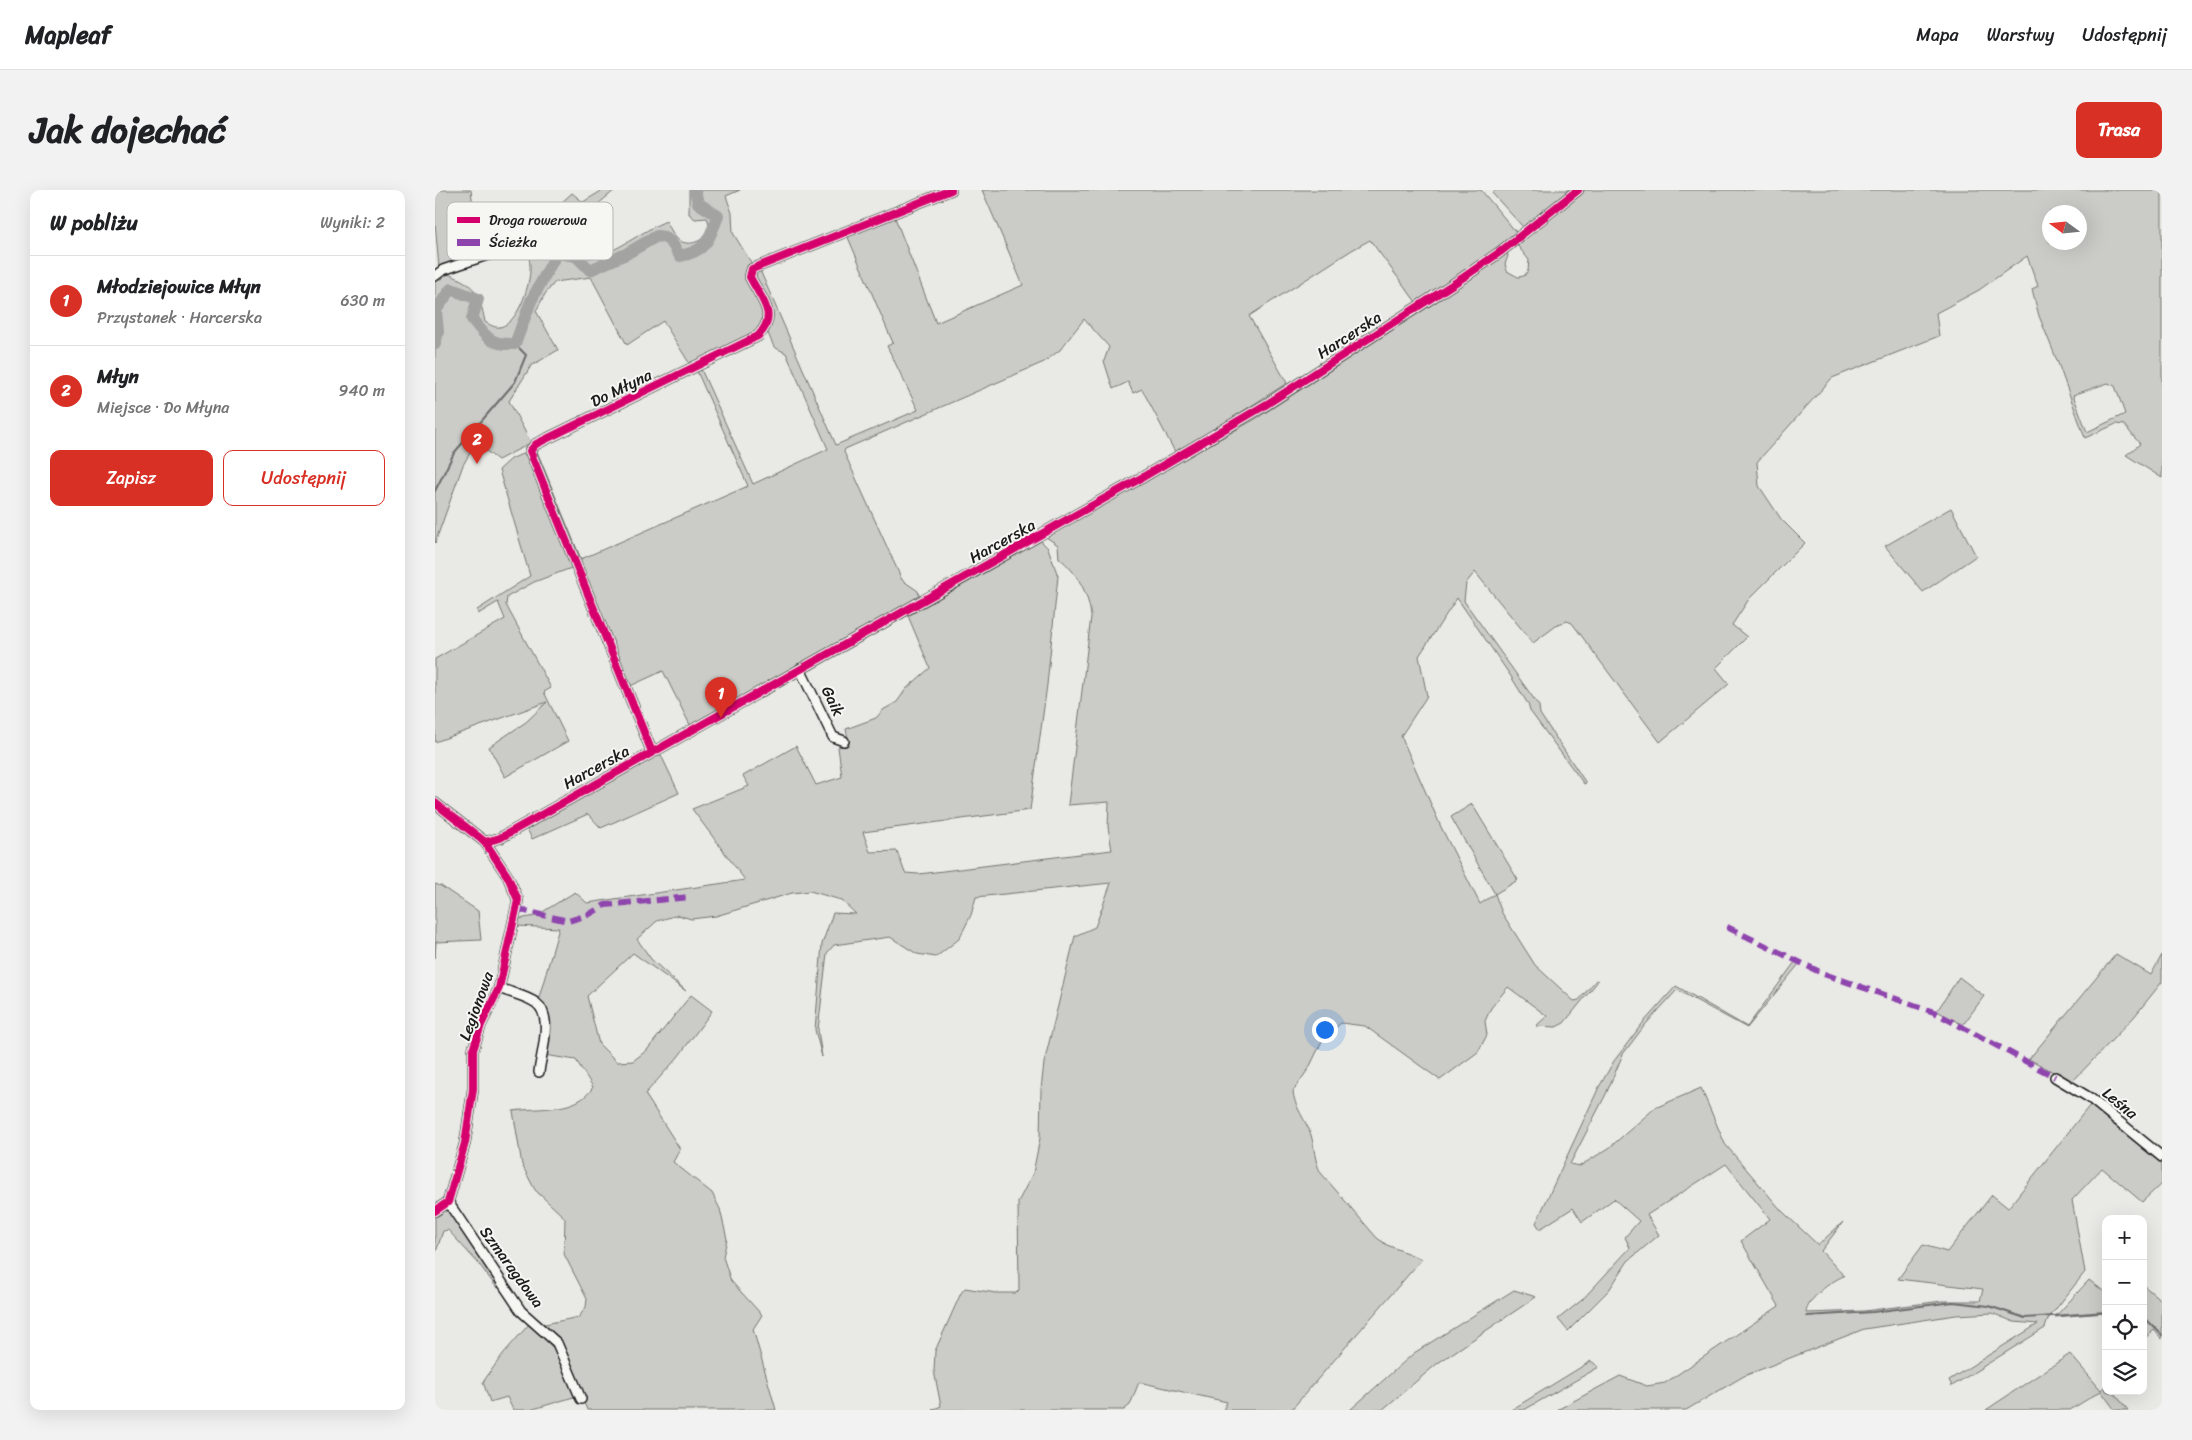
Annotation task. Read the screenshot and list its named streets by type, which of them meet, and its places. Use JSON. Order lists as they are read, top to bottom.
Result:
{
  "streets": {
    "street": [
      "Harcerska",
      "Do Młyna",
      "Gaik",
      "Legionowa",
      "Leśna",
      "Szmaragdowa"
    ]
  },
  "crossings": [
    ["Harcerska", "Do Młyna"],
    ["Harcerska", "Gaik"],
    ["Harcerska", "Legionowa"],
    ["Legionowa", "Szmaragdowa"]
  ],
  "legend": ["Droga rowerowa", "Ścieżka"],
  "north": "left",
  "page": {
    "header": "Mapleaf",
    "nav": ["Mapa", "Warstwy", "Udostępnij"],
    "title": "Jak dojechać",
    "buttons": [
      "Trasa",
      ["Zapisz", "Udostępnij"]
    ],
    "heading": ["W pobliżu", "Wyniki: 2"],
    "list": [
      {
        "mark": "1",
        "name": "Młodziejowice Młyn",
        "note": "Przystanek · Harcerska",
        "value": "630 m"
      },
      {
        "mark": "2",
        "name": "Młyn",
        "note": "Miejsce · Do Młyna",
        "value": "940 m"
      }
    ],
    "pins": ["2", "1"],
    "map_buttons": ["+", "−"]
  }
}
